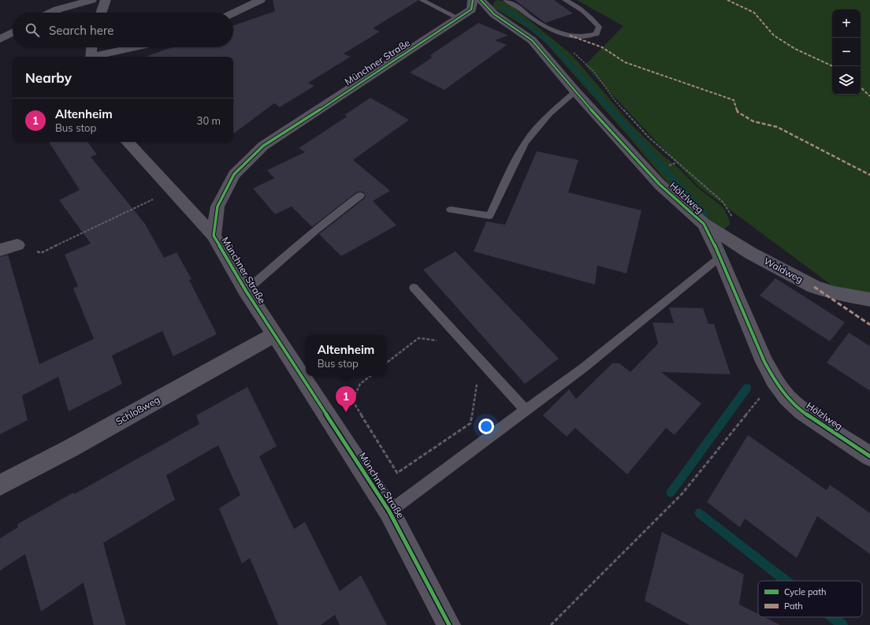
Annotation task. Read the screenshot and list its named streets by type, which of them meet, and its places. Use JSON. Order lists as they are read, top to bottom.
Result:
{
  "streets": {
    "street": [
      "Münchner Straße",
      "Hölzlweg",
      "Waldweg",
      "Schloßweg"
    ]
  },
  "crossings": [
    ["Münchner Straße", "Schloßweg"],
    ["Hölzlweg", "Waldweg"]
  ],
  "legend": ["Cycle path", "Path"],
  "page": {
    "map_buttons": ["+", "−"],
    "search": "Search here",
    "heading": "Nearby",
    "list": [
      {
        "mark": "1",
        "name": "Altenheim",
        "note": "Bus stop",
        "value": "30 m"
      }
    ],
    "popup": ["Altenheim", "Bus stop"],
    "pins": "1"
  }
}
